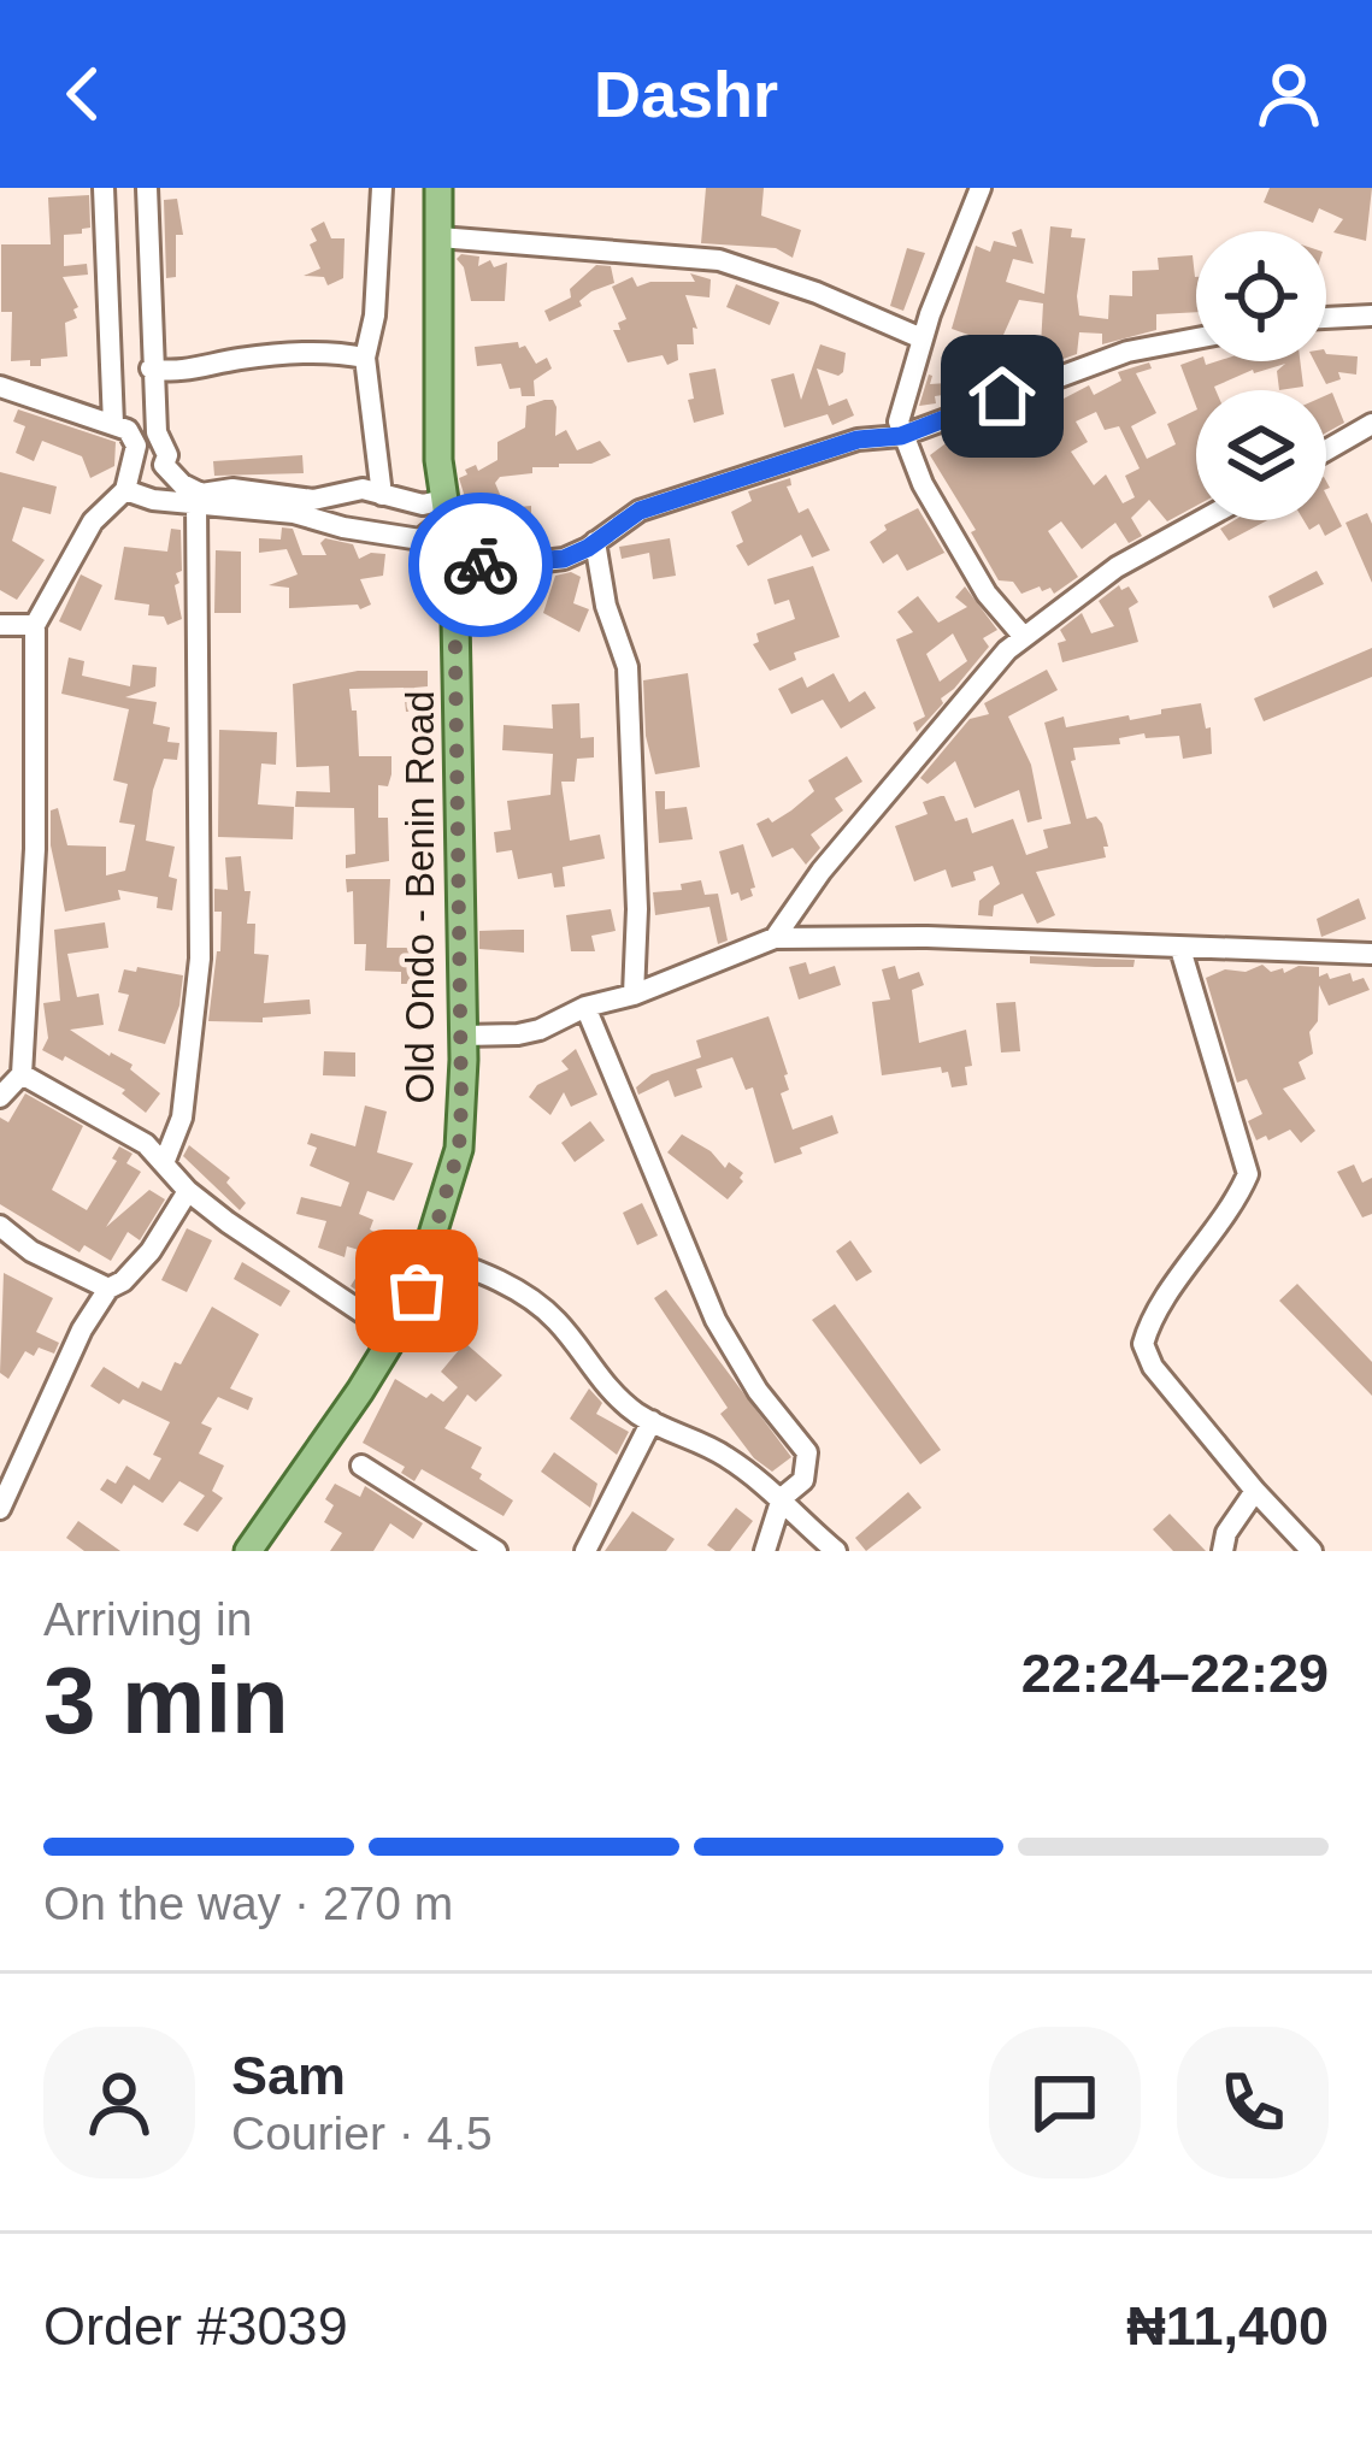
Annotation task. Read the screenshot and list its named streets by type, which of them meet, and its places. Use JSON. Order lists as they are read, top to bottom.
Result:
{
  "streets": {
    "main road": ["Old Ondo - Benin Road"]
  },
  "page": {
    "header": "Dashr",
    "heading": ["3 min", "Arriving in", "22:24–22:29"],
    "panel": [
      "Sam",
      "Courier · 4.5",
      "Order #3039",
      "₦11,400"
    ],
    "bar": "On the way · 270 m"
  }
}
